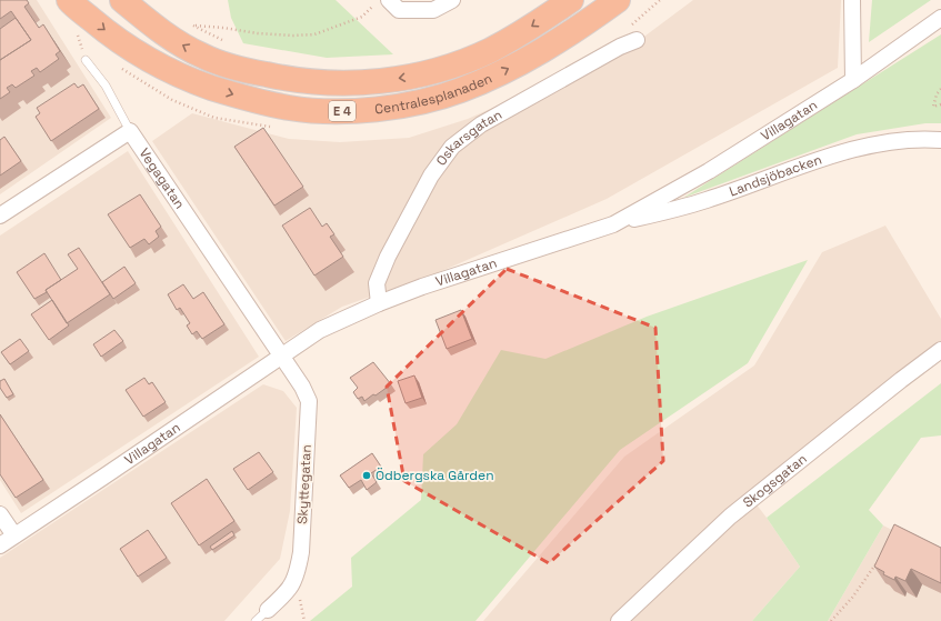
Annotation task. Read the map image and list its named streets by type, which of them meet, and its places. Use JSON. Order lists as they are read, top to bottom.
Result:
{
  "streets": {
    "highway": ["Centralesplanaden", "E 4"],
    "street": [
      "Villagatan",
      "Oskarsgatan",
      "Landsjöbacken",
      "Vegagatan",
      "Skogsgatan",
      "Skyttegatan"
    ]
  },
  "crossings": [
    ["Villagatan", "Oskarsgatan"],
    ["Villagatan", "Landsjöbacken"],
    ["Villagatan", "Vegagatan"],
    ["Villagatan", "Skyttegatan"],
    ["Vegagatan", "Skyttegatan"]
  ],
  "places": ["Ödbergska Gården"]
}
